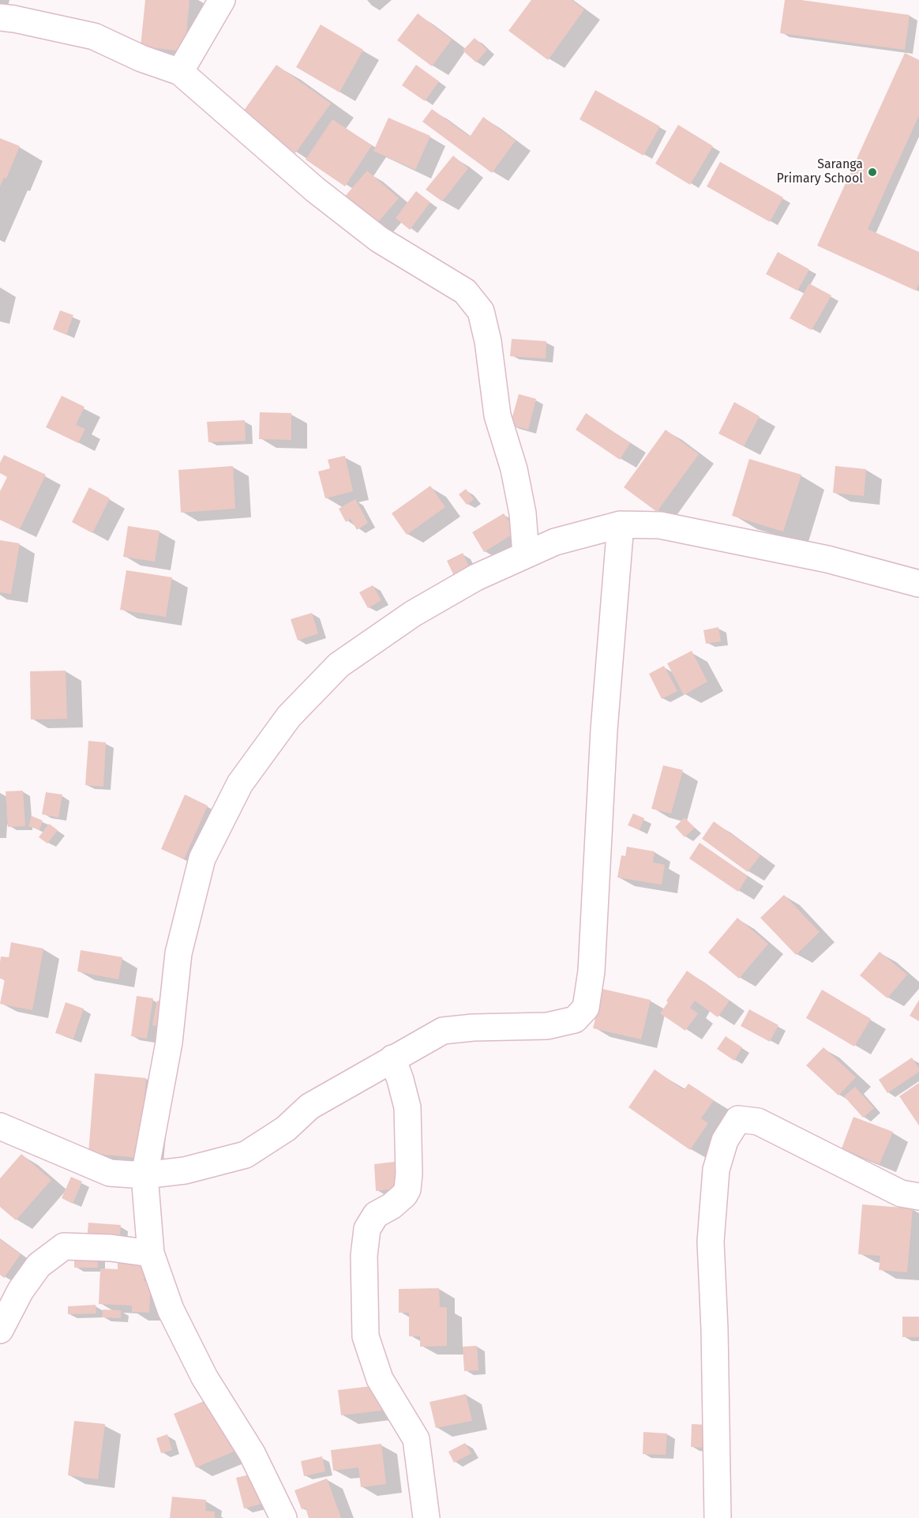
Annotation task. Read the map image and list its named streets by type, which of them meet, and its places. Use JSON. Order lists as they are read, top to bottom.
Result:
{
  "places": ["Saranga Primary School"]
}
